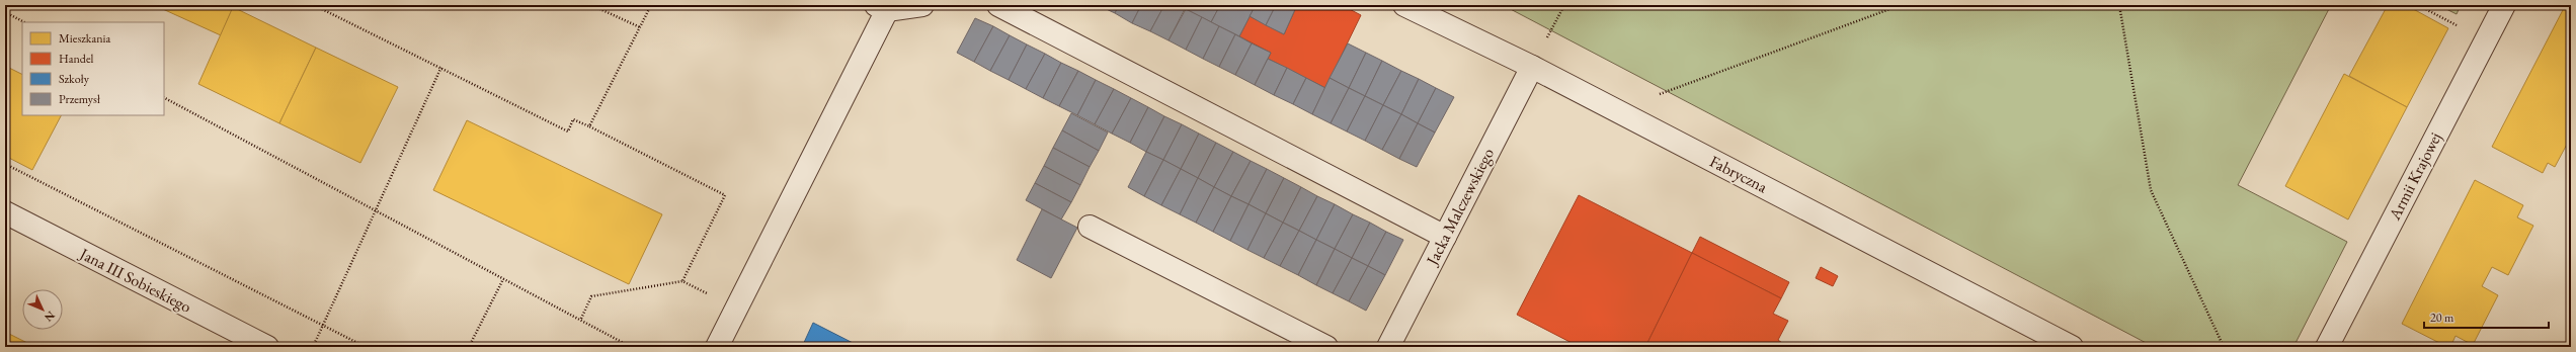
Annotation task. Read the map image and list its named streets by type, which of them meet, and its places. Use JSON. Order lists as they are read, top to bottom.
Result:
{
  "streets": {
    "street": [
      "Fabryczna",
      "Armii Krajowej",
      "Jacka Malczewskiego",
      "Jana III Sobieskiego"
    ]
  },
  "crossings": [
    ["Fabryczna", "Jacka Malczewskiego"]
  ],
  "legend": [
    "Mieszkania",
    "Handel",
    "Szkoły",
    "Przemysł"
  ],
  "scale_bar": "20 m",
  "north": "bottom right"
}
